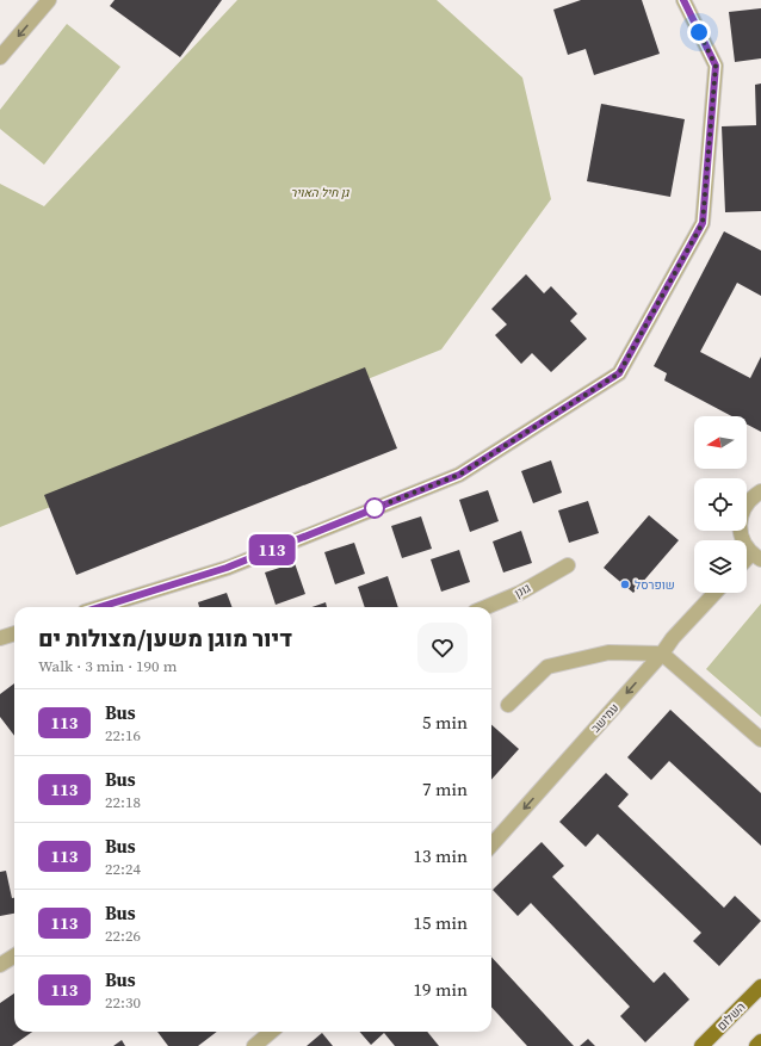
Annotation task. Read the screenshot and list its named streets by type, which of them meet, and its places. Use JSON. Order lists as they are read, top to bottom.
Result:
{
  "streets": {
    "main road": ["השלום"],
    "street": ["גונן", "עמישב"]
  },
  "one_way": ["עמישב"],
  "parks": ["גן חיל האויר"],
  "places": ["שופרסל"],
  "lines": ["bus line 113"],
  "north": "left",
  "page": {
    "on_map": "113",
    "heading": ["דיור מוגן משען/מצולות ים", "Walk · 3 min · 190 m"],
    "list": [
      {
        "mark": "113",
        "name": "Bus",
        "note": "22:16",
        "value": "5 min"
      },
      {
        "mark": "113",
        "name": "Bus",
        "note": "22:18",
        "value": "7 min"
      },
      {
        "mark": "113",
        "name": "Bus",
        "note": "22:24",
        "value": "13 min"
      },
      {
        "mark": "113",
        "name": "Bus",
        "note": "22:26",
        "value": "15 min"
      },
      {
        "mark": "113",
        "name": "Bus",
        "note": "22:30",
        "value": "19 min"
      }
    ]
  }
}
